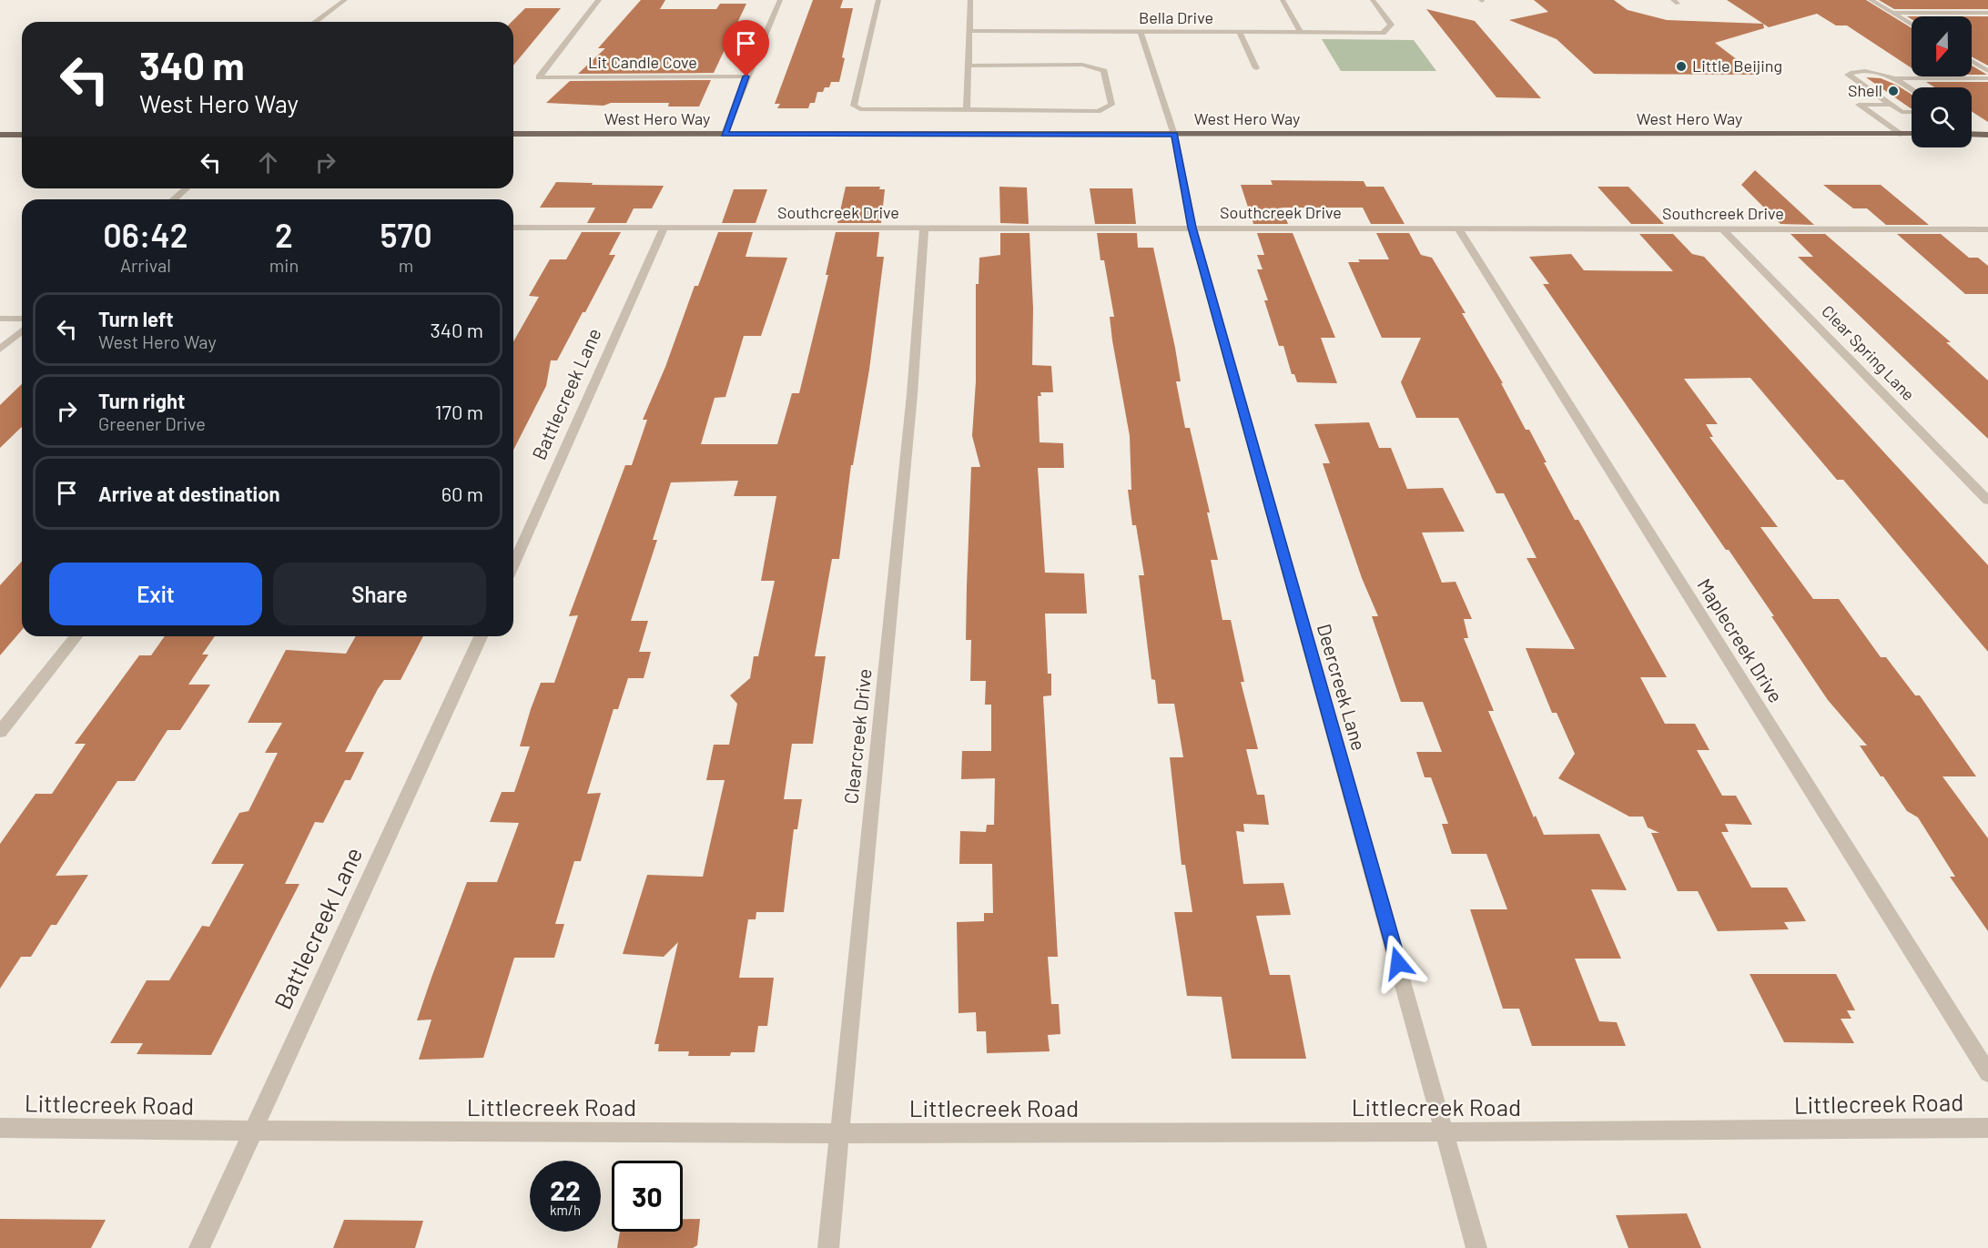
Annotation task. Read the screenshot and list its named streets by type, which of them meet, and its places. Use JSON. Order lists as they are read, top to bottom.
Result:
{
  "streets": {
    "main road": ["West Hero Way"],
    "street": [
      "Bella Drive",
      "Lit Candle Cove",
      "Southcreek Drive",
      "Clear Spring Lane",
      "Battlecreek Lane",
      "Maplecreek Drive",
      "Deercreek Lane",
      "Clearcreek Drive",
      "Littlecreek Road"
    ]
  },
  "crossings": [
    ["Bella Drive", "Deercreek Lane"],
    ["West Hero Way", "Deercreek Lane"],
    ["Southcreek Drive", "Clear Spring Lane"],
    ["Southcreek Drive", "Battlecreek Lane"],
    ["Southcreek Drive", "Maplecreek Drive"],
    ["Southcreek Drive", "Deercreek Lane"],
    ["Southcreek Drive", "Clearcreek Drive"],
    ["Battlecreek Lane", "Littlecreek Road"],
    ["Deercreek Lane", "Littlecreek Road"],
    ["Clearcreek Drive", "Littlecreek Road"]
  ],
  "places": ["Little Beijing", "Shell"],
  "north": "bottom",
  "page": {
    "turn": ["340 m", "West Hero Way"],
    "eta": [
      "06:42",
      "Arrival",
      "2",
      "min",
      "570",
      "m"
    ],
    "list": [
      {
        "name": "Turn left",
        "note": "West Hero Way",
        "value": "340 m"
      },
      {
        "name": "Turn right",
        "note": "Greener Drive",
        "value": "170 m"
      },
      {
        "name": "Arrive at destination",
        "value": "60 m"
      }
    ],
    "buttons": ["Exit", "Share"],
    "speed": "22 km/h",
    "limit": "30"
  }
}
